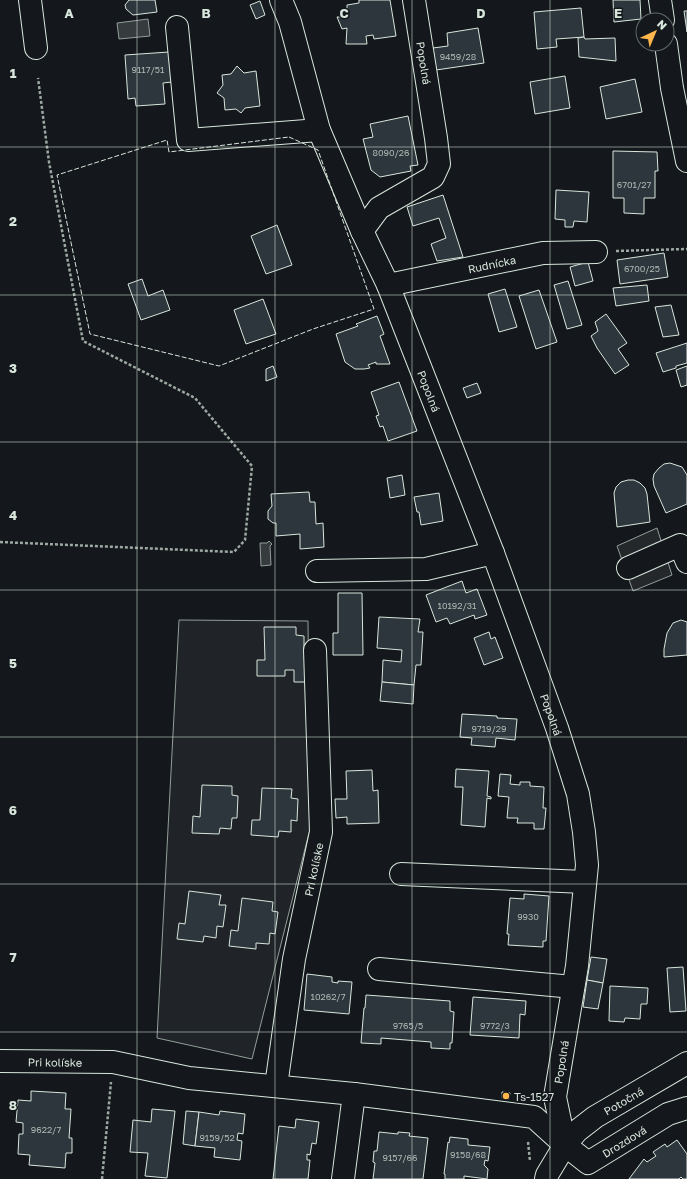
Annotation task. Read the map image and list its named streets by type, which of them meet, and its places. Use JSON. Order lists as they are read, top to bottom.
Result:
{
  "streets": {
    "street": [
      "Popolná",
      "Rudnícka",
      "Pri kolíske",
      "Potočná",
      "Drozdová"
    ]
  },
  "crossings": [
    ["Popolná", "Rudnícka"],
    ["Popolná", "Pri kolíske"],
    ["Popolná", "Potočná"],
    ["Popolná", "Drozdová"],
    ["Pri kolíske", "Potočná"],
    ["Pri kolíske", "Drozdová"],
    ["Potočná", "Drozdová"]
  ],
  "places": ["Ts-1527"],
  "house_numbers": [
    "9459/28",
    "9117/51",
    "8090/26",
    "6701/27",
    "6700/25",
    "10192/31",
    "9719/29",
    "9930",
    "10262/7",
    "9765/5",
    "9772/3",
    "9622/7",
    "9159/52",
    "9158/68",
    "9157/66"
  ],
  "north": "top right",
  "grid": {
    "columns": [
      "A",
      "B",
      "C",
      "D",
      "E"
    ],
    "rows": [
      "1",
      "2",
      "3",
      "4",
      "5",
      "6",
      "7",
      "8"
    ]
  }
}
